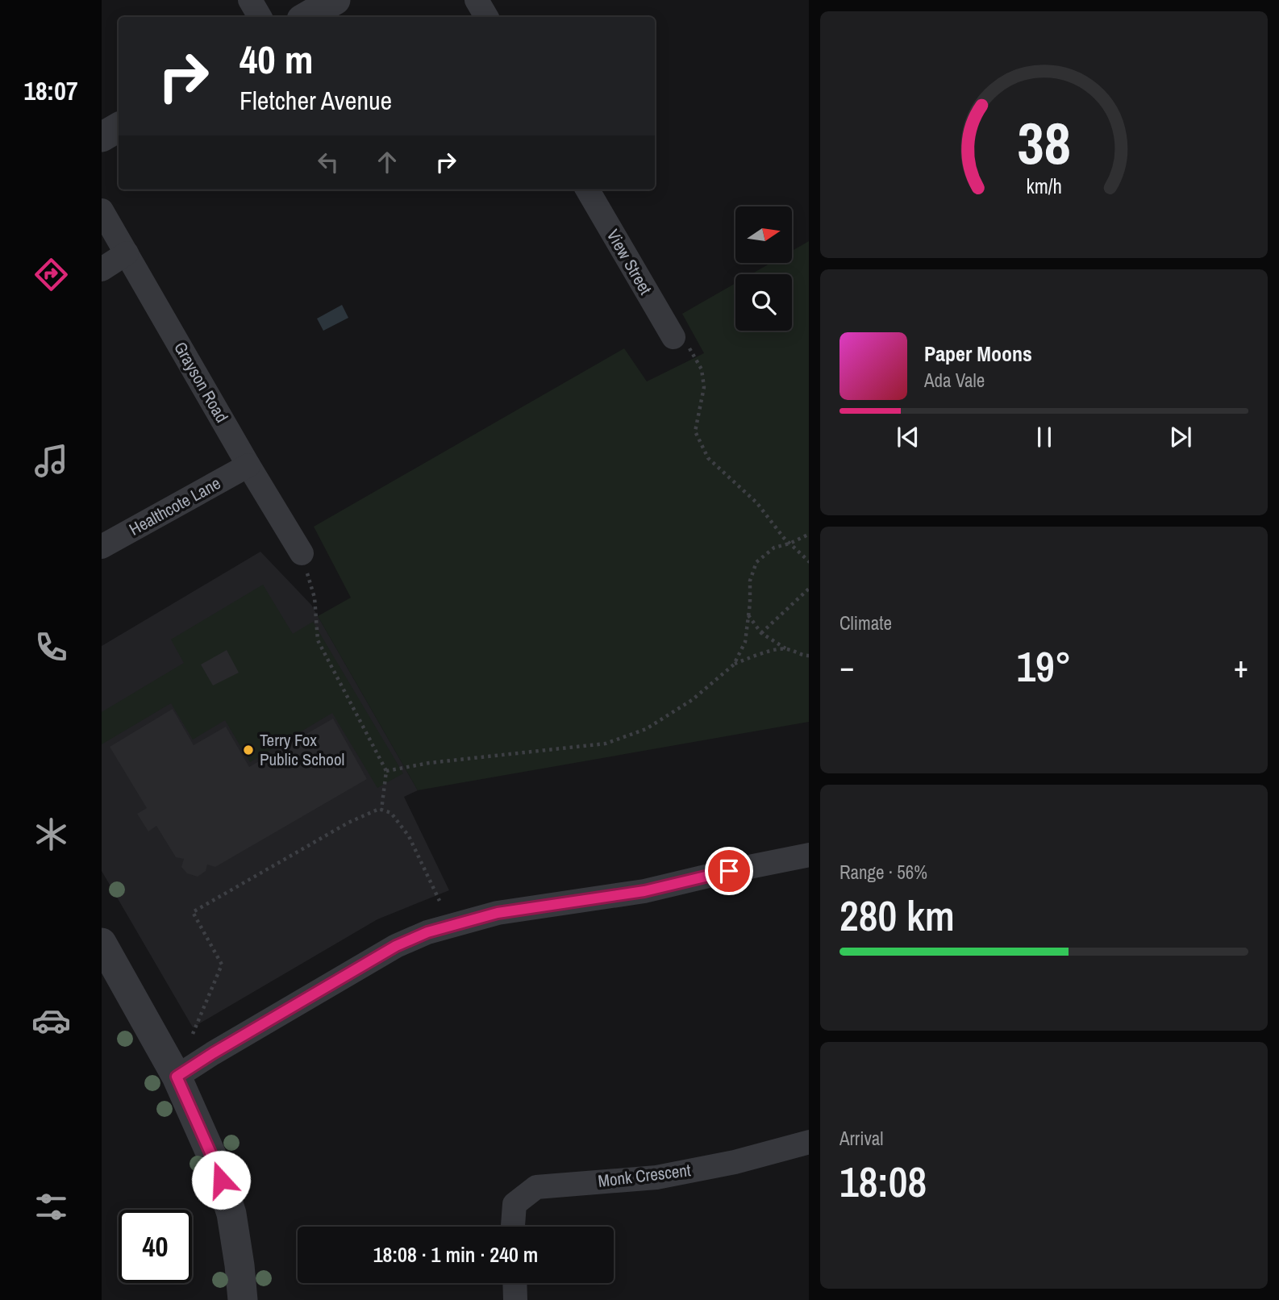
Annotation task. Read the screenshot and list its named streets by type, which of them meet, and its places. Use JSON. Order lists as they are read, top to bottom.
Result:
{
  "streets": {
    "street": [
      "View Street",
      "Grayson Road",
      "Healthcote Lane",
      "Monk Crescent"
    ]
  },
  "crossings": [
    ["Grayson Road", "Healthcote Lane"]
  ],
  "places": ["Terry Fox Public School"],
  "north": "right",
  "page": {
    "tabs": "18:07",
    "turn": ["40 m", "Fletcher Avenue"],
    "song": ["Paper Moons", "Ada Vale"],
    "tile": [
      "Climate",
      ["Range · 56%", "280 km"],
      ["Arrival", "18:08"]
    ],
    "heat": ["−", "19°", "+"],
    "limit": "40",
    "trip": "18:08 · 1 min · 240 m",
    "gauge": ["38", "km/h"]
  }
}
